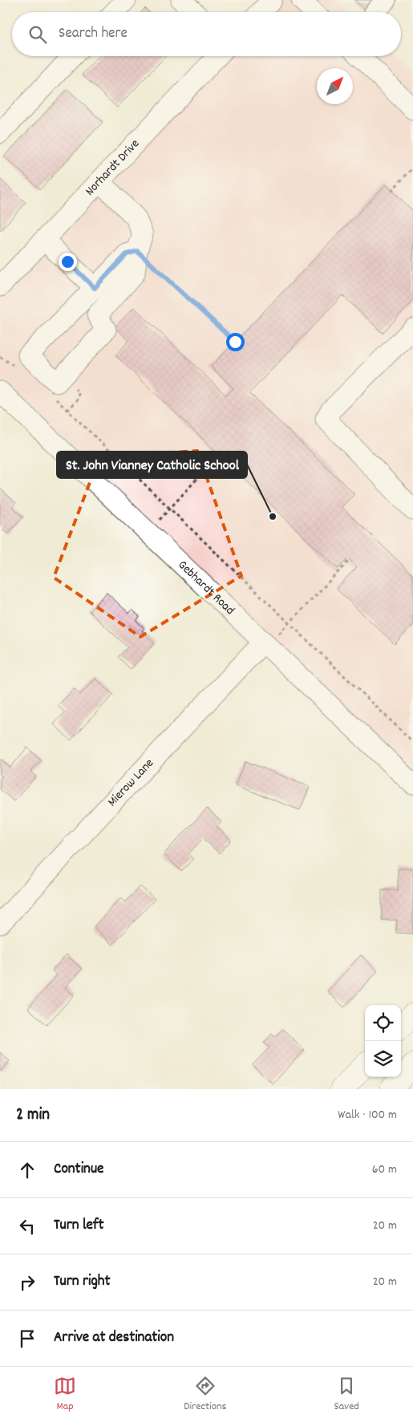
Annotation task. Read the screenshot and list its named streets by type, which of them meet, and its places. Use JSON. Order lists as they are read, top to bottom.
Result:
{
  "streets": {
    "street": ["Norhardt Drive", "Gebhardt Road", "Mierow Lane"]
  },
  "crossings": [
    ["Gebhardt Road", "Mierow Lane"]
  ],
  "places": ["St. John Vianney Catholic School"],
  "north": "top right",
  "page": {
    "search": "Search here",
    "heading": ["2 min", "Walk · 100 m"],
    "list": [
      ["Continue", "60 m"],
      ["Turn left", "20 m"],
      ["Turn right", "20 m"],
      "Arrive at destination"
    ],
    "nav": ["Map", "Directions", "Saved"]
  }
}
